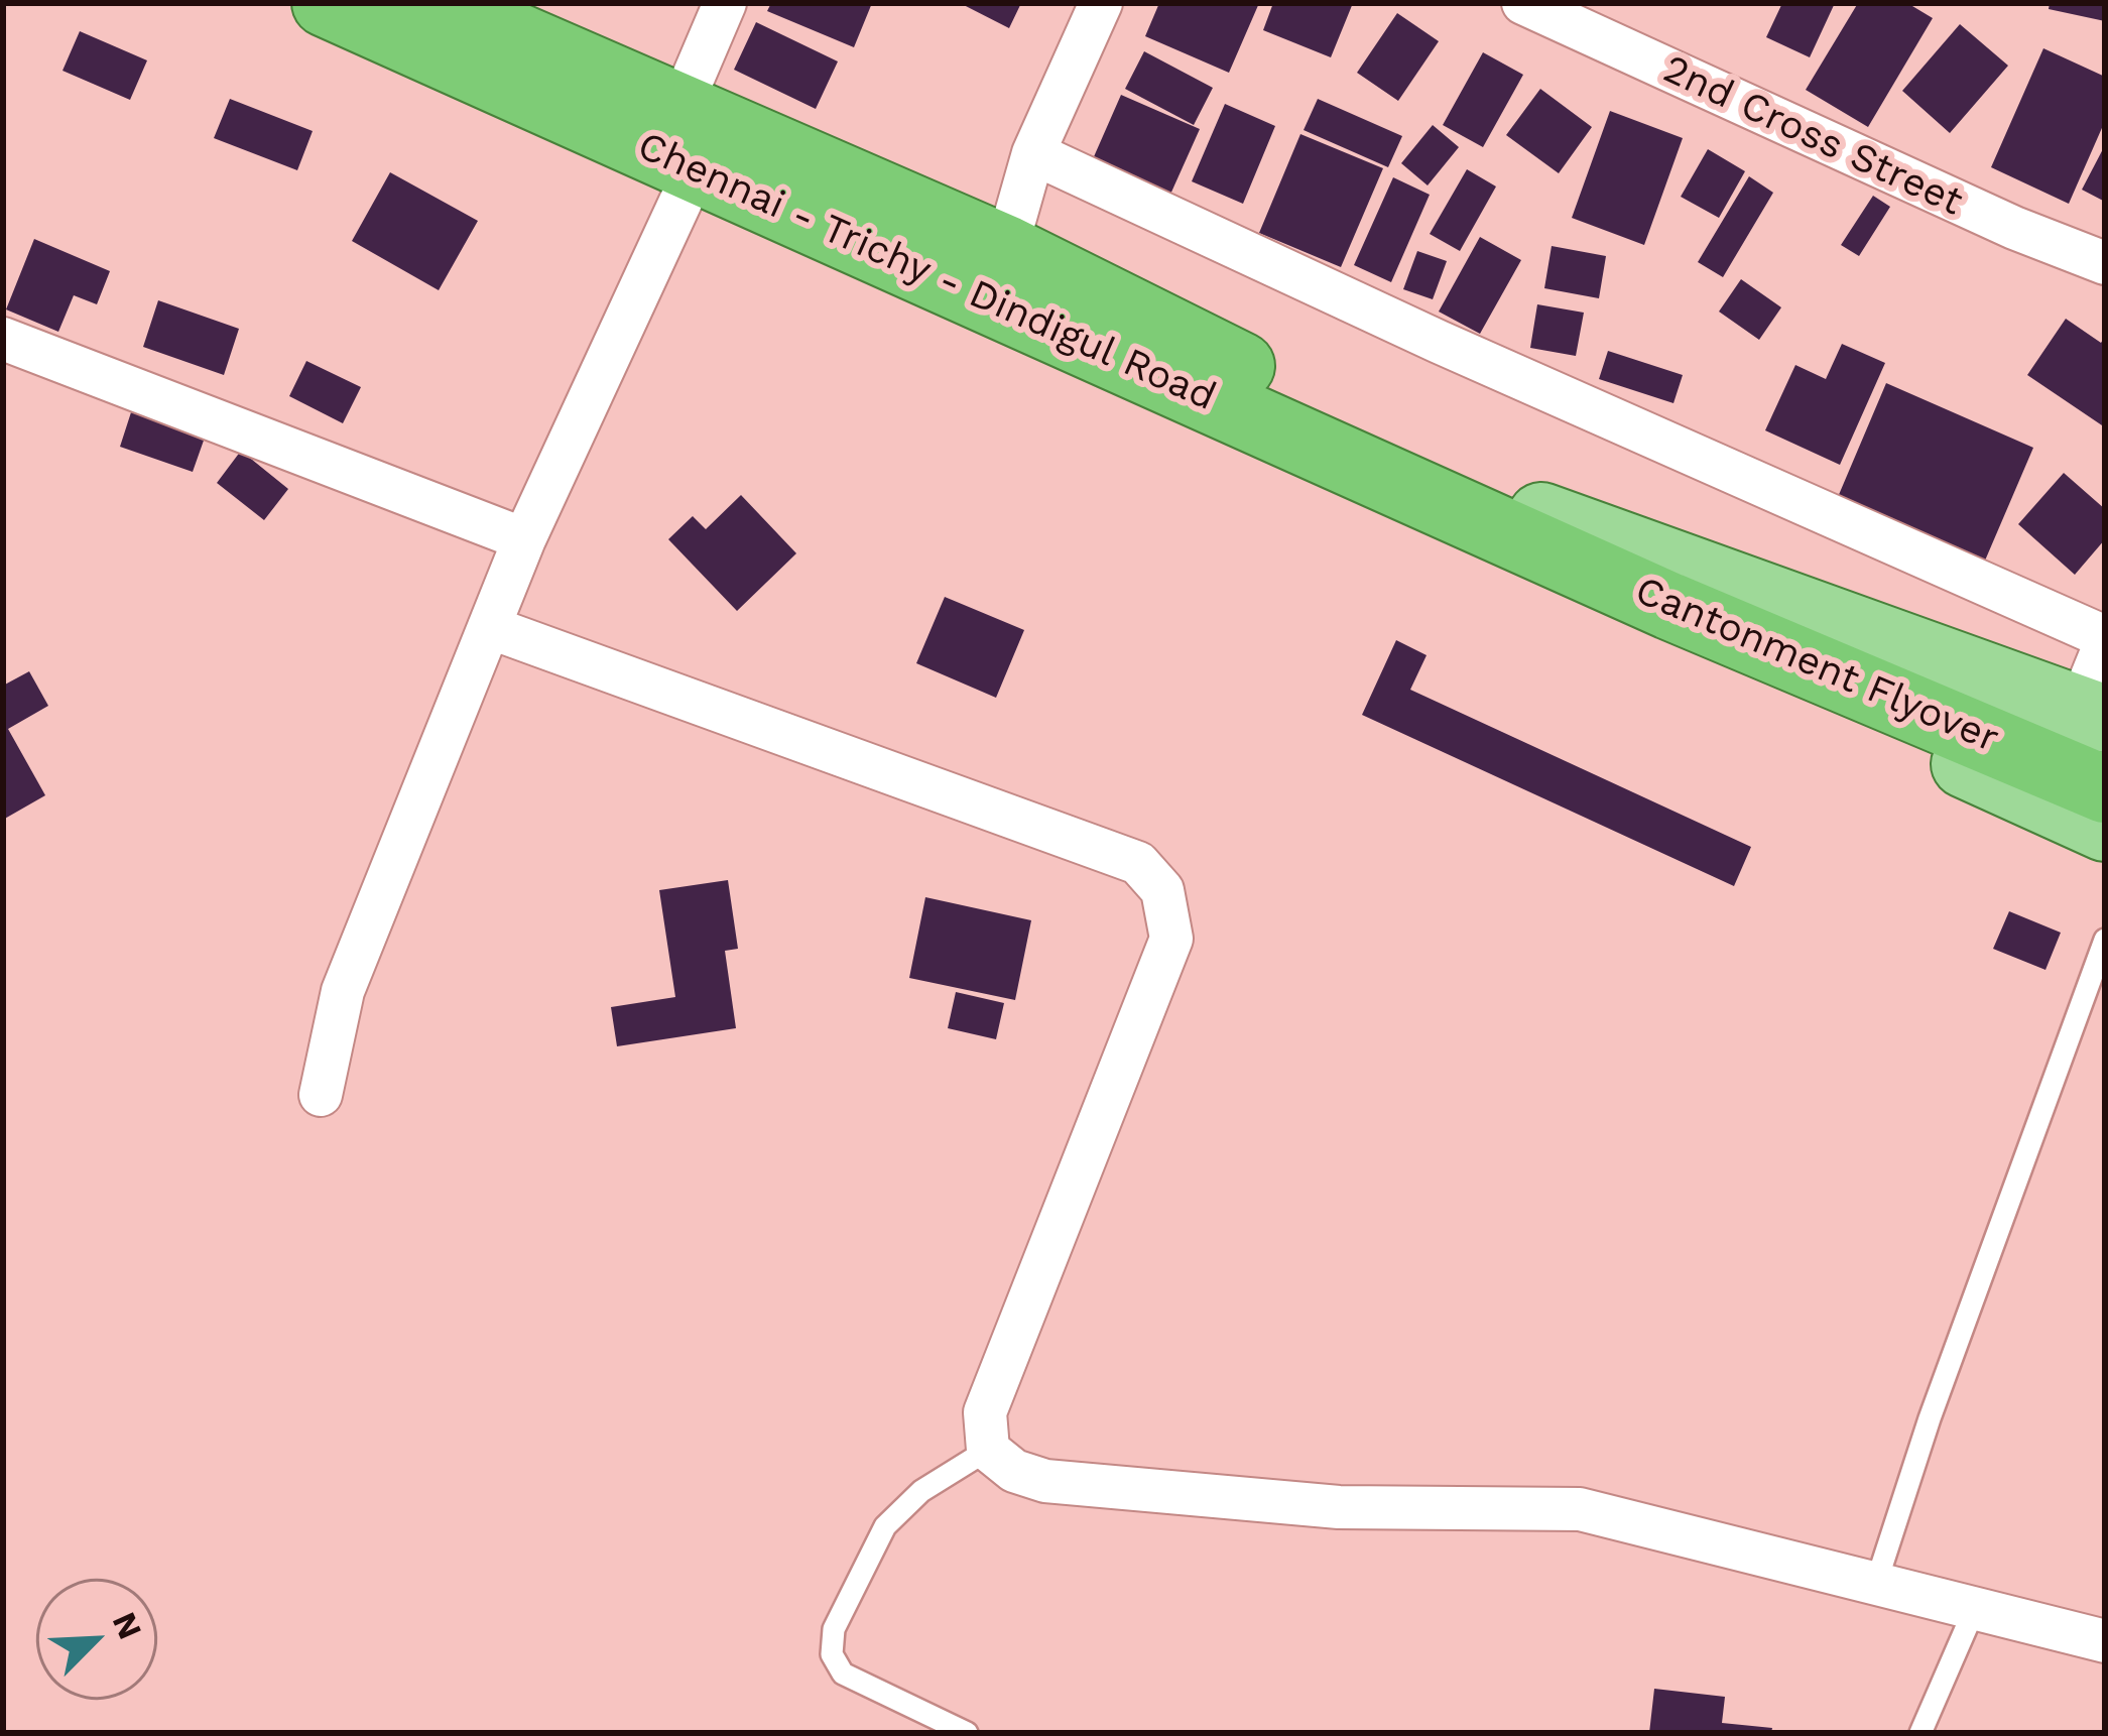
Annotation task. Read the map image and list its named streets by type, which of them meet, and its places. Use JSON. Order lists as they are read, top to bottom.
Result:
{
  "streets": {
    "highway": ["Chennai - Trichy - Dindigul Road", "Cantonment Flyover"],
    "street": ["2nd Cross Street"]
  },
  "crossings": [
    ["Chennai - Trichy - Dindigul Road", "Cantonment Flyover"]
  ],
  "north": "top right"
}
